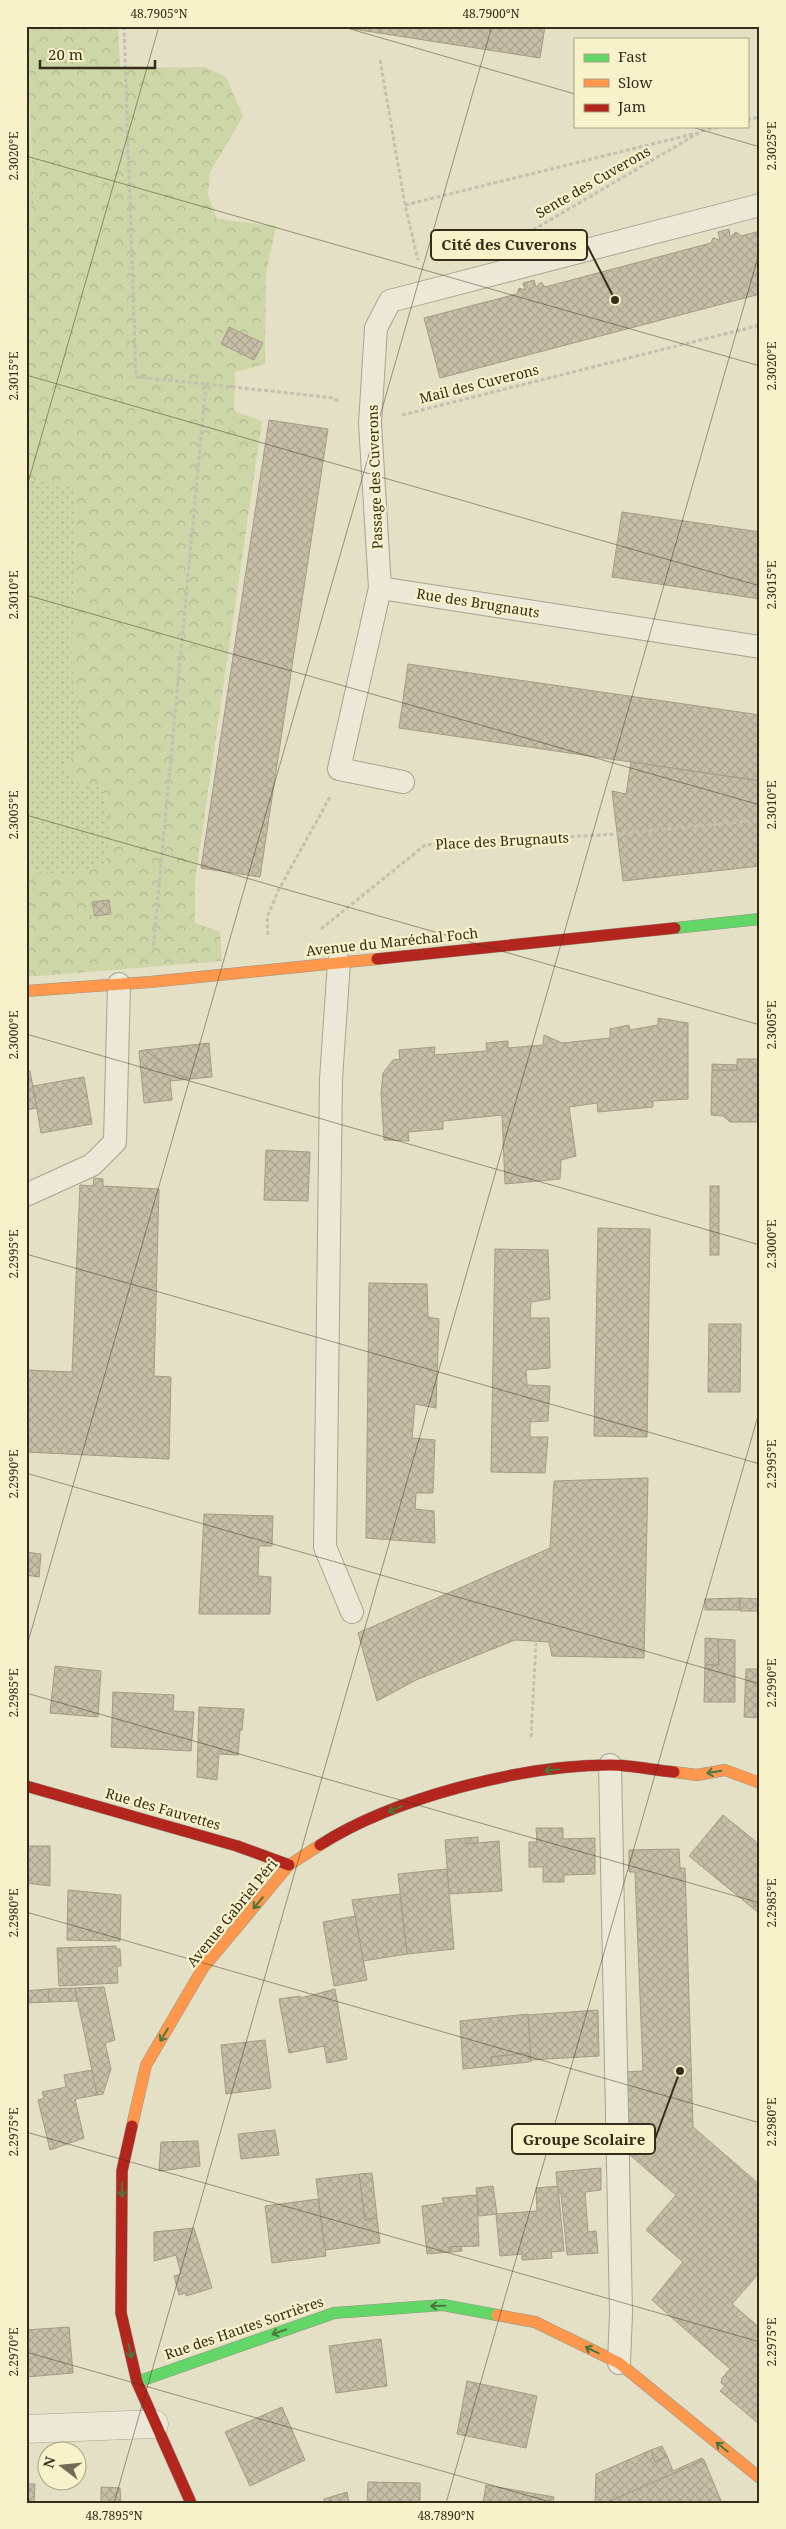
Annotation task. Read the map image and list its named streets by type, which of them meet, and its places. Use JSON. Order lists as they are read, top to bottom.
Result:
{
  "streets": {
    "street": [
      "Avenue du Maréchal Foch",
      "Rue des Fauvettes",
      "Avenue Gabriel Péri",
      "Rue des Hautes Sorrières"
    ],
    "lane": ["Passage des Cuverons", "Rue des Brugnauts"],
    "path": ["Sente des Cuverons", "Mail des Cuverons", "Place des Brugnauts"]
  },
  "crossings": [
    ["Mail des Cuverons", "Passage des Cuverons"],
    ["Passage des Cuverons", "Rue des Brugnauts"],
    ["Rue des Fauvettes", "Avenue Gabriel Péri"],
    ["Avenue Gabriel Péri", "Rue des Hautes Sorrières"]
  ],
  "one_way": ["Avenue Gabriel Péri", "Rue des Hautes Sorrières"],
  "places": ["Cité des Cuverons", "Groupe Scolaire"],
  "legend": ["Fast", "Slow", "Jam"],
  "scale_bar": "20 m",
  "north": "left",
  "coordinates": [
    "48.7905°N",
    "48.7900°N",
    "2.3025°E",
    "2.3020°E",
    "2.3015°E",
    "2.3010°E",
    "2.3005°E",
    "2.3000°E",
    "2.2995°E",
    "2.2990°E",
    "2.2985°E",
    "2.2980°E",
    "2.2975°E",
    "2.2970°E",
    "48.7895°N",
    "48.7890°N"
  ]
}
